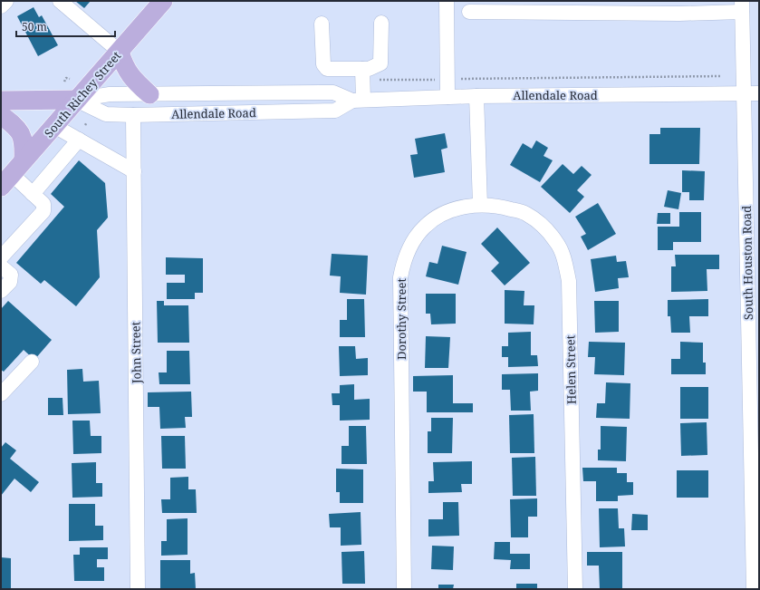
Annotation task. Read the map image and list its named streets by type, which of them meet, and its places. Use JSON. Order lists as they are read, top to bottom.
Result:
{
  "streets": {
    "main road": ["South Richey Street", "Allendale Road"],
    "street": [
      "South Houston Road",
      "Dorothy Street",
      "John Street",
      "Helen Street"
    ]
  },
  "crossings": [
    ["South Richey Street", "Allendale Road"],
    ["Allendale Road", "South Houston Road"],
    ["Allendale Road", "John Street"],
    ["Dorothy Street", "Helen Street"]
  ],
  "scale_bar": "50 m"
}
